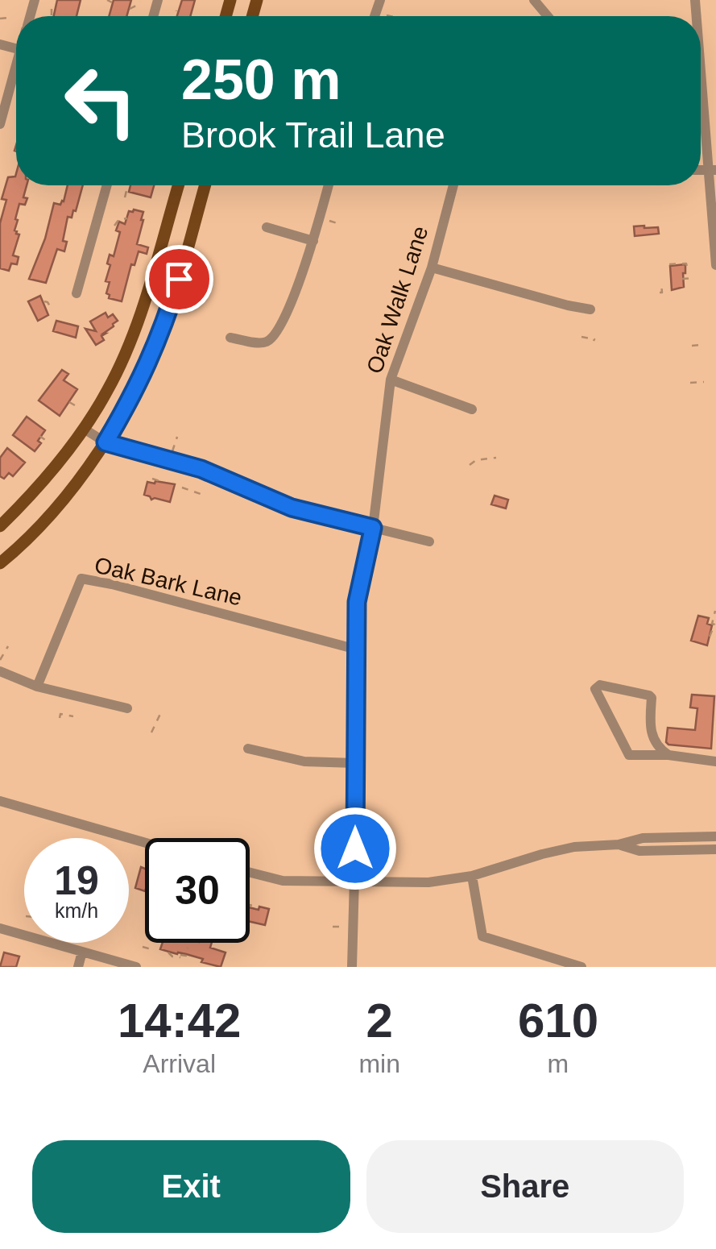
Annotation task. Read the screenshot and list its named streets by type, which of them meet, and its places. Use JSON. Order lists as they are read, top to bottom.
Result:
{
  "streets": {
    "street": ["Oak Walk Lane", "Oak Bark Lane"]
  },
  "crossings": [
    ["Oak Walk Lane", "Oak Bark Lane"]
  ],
  "page": {
    "turn": ["250 m", "Brook Trail Lane"],
    "speed": "19 km/h",
    "limit": "30",
    "eta": [
      "14:42",
      "Arrival",
      "2",
      "min",
      "610",
      "m"
    ],
    "buttons": ["Exit", "Share"]
  }
}
